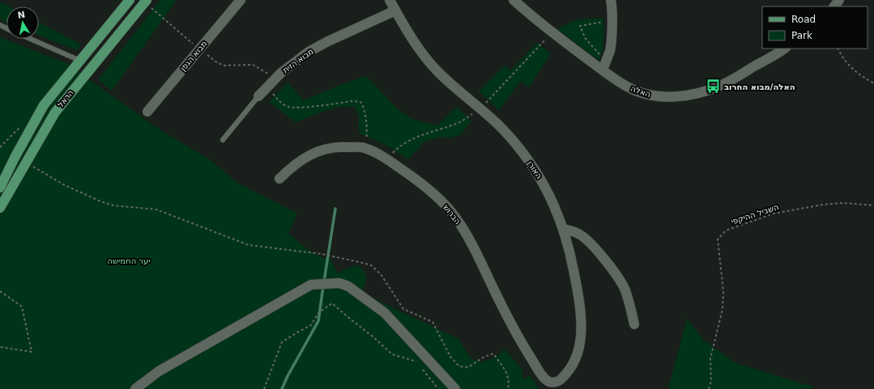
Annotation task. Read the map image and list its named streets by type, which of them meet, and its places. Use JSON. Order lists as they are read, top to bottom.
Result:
{
  "streets": {
    "main road": ["הראל"],
    "street": [
      "מבוא הגפן",
      "מבוא הזית",
      "האלה",
      "האורן",
      "הברוש"
    ],
    "path": ["השביל ההיקפי"]
  },
  "crossings": [
    ["מבוא הזית", "האורן"],
    ["האורן", "הברוש"]
  ],
  "parks": ["יער החמישה"],
  "places": {
    "bus stop": ["האלה/מבוא החרוב"]
  },
  "legend": ["Road", "Park"],
  "north": "top"
}
